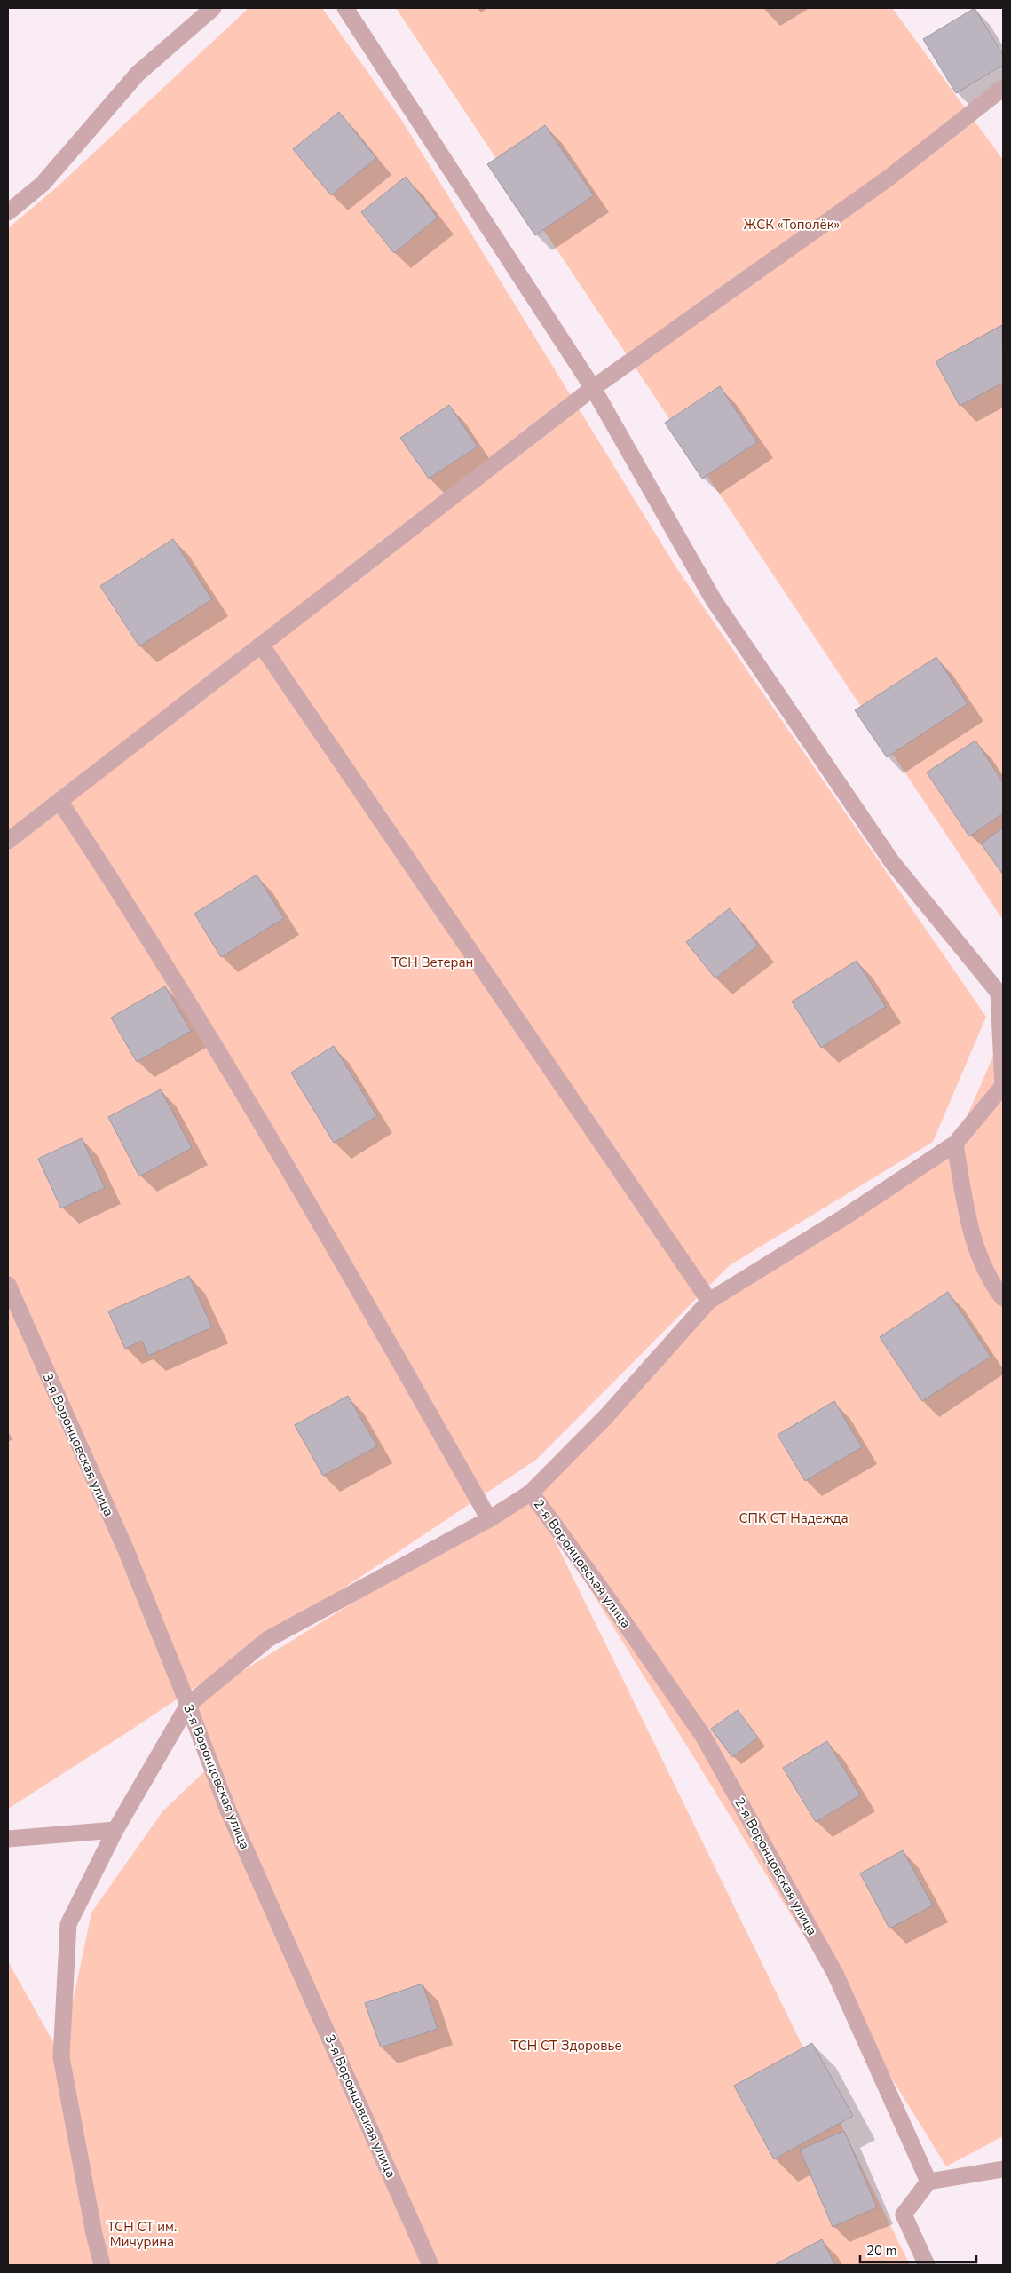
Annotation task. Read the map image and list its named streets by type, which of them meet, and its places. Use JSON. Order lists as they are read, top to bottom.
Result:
{
  "streets": {
    "lane": ["3-я Воронцовская улица", "2-я Воронцовская улица"]
  },
  "parks": [
    "ЖСК «Тополёк»",
    "ТСН Ветеран",
    "СПК СТ Надежда",
    "ТСН СТ Здоровье",
    "ТСН СТ им. Мичурина"
  ],
  "scale_bar": "20 m"
}
